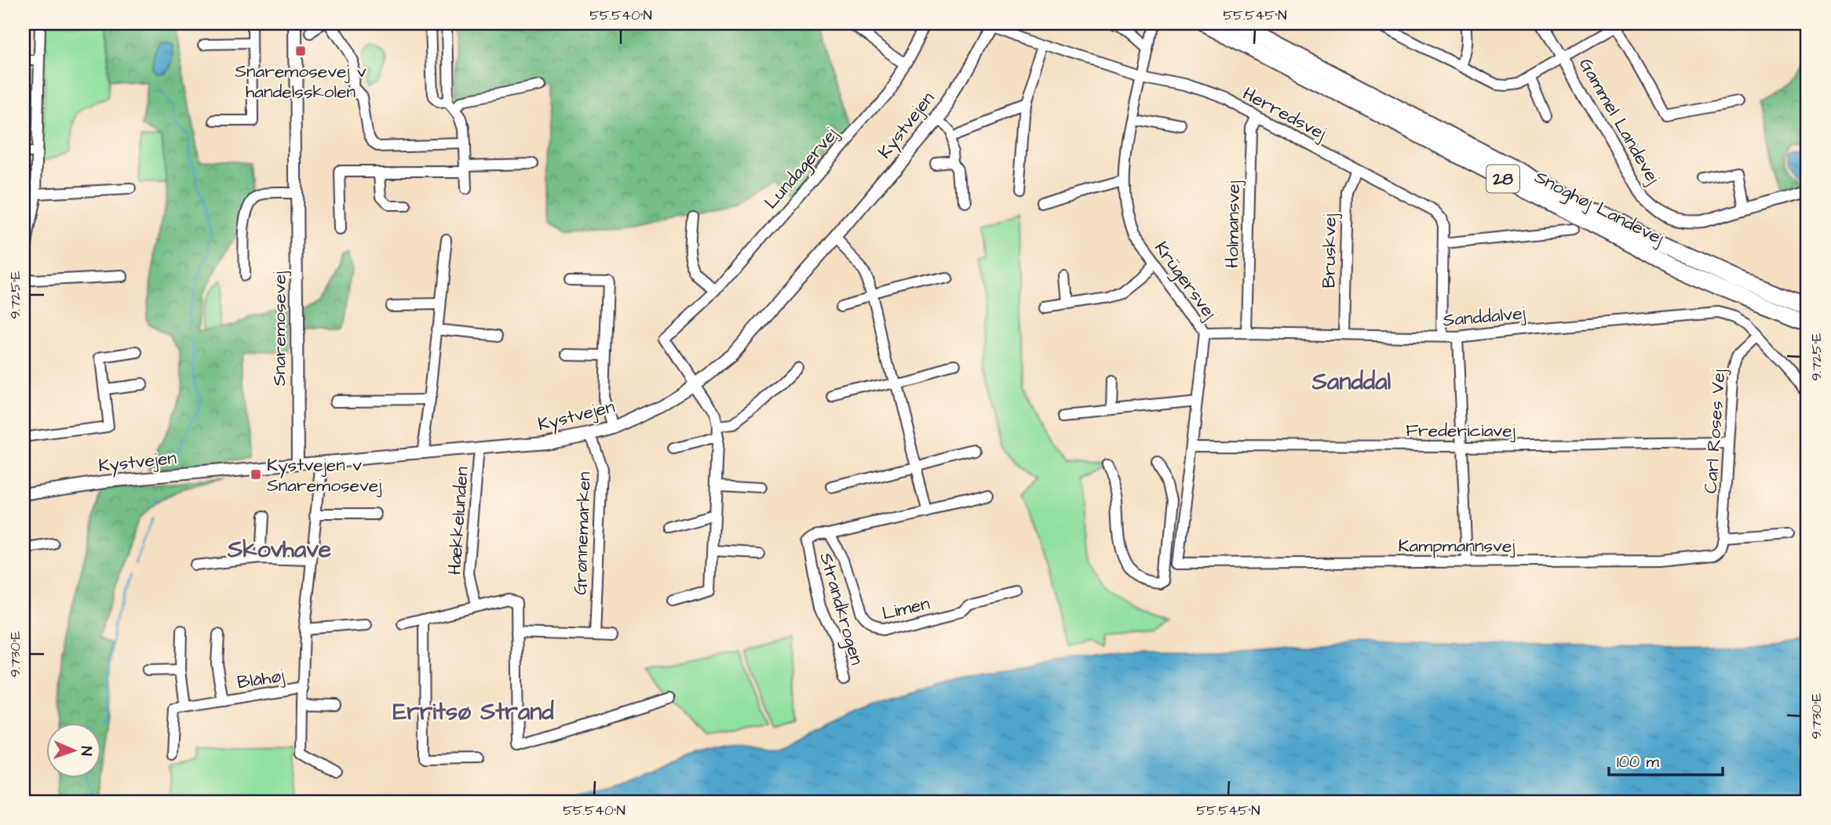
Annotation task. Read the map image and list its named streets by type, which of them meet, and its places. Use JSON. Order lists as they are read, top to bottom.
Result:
{
  "streets": {
    "main road": ["28", "Snoghøj Landevej"],
    "street": [
      "Herredsvej",
      "Gammel Landevej",
      "Kystvejen",
      "Lundagervej",
      "Holmansvej",
      "Bruskvej",
      "Krügersvej",
      "Sanddalvej",
      "Snaremosevej",
      "Fredericiavej",
      "Carl Roses Vej",
      "Hækkelunden",
      "Grønnemarken",
      "Kampmannsvej",
      "Limen",
      "Strandkrogen",
      "Blåhøj"
    ]
  },
  "crossings": [
    ["Herredsvej", "Kystvejen"],
    ["Herredsvej", "Holmansvej"],
    ["Herredsvej", "Bruskvej"],
    ["Herredsvej", "Krügersvej"],
    ["Herredsvej", "Sanddalvej"],
    ["Kystvejen", "Lundagervej"],
    ["Kystvejen", "Snaremosevej"],
    ["Kystvejen", "Hækkelunden"],
    ["Kystvejen", "Grønnemarken"],
    ["Kystvejen", "Blåhøj"],
    ["Holmansvej", "Sanddalvej"],
    ["Bruskvej", "Sanddalvej"],
    ["Krügersvej", "Sanddalvej"],
    ["Krügersvej", "Fredericiavej"],
    ["Krügersvej", "Kampmannsvej"],
    ["Sanddalvej", "Carl Roses Vej"],
    ["Fredericiavej", "Carl Roses Vej"],
    ["Carl Roses Vej", "Kampmannsvej"],
    ["Limen", "Strandkrogen"]
  ],
  "districts": ["Sanddal", "Skovhave", "Erritsø Strand"],
  "places": {
    "transit": ["Snaremosevej v handelsskolen", "Kystvejen v Snaremosevej"]
  },
  "scale_bar": "100 m",
  "north": "right",
  "coordinates": [
    "55.540°N",
    "55.545°N",
    "9.725°E",
    "9.730°E"
  ]
}
